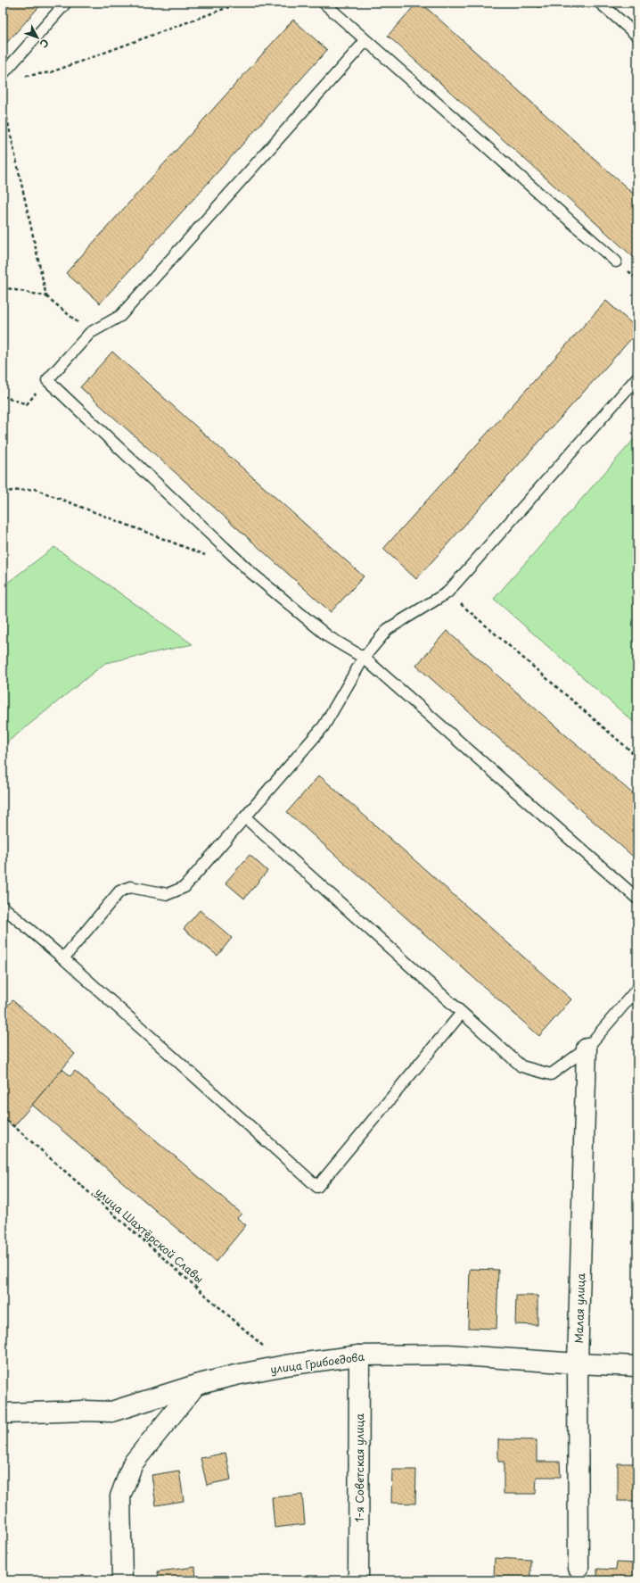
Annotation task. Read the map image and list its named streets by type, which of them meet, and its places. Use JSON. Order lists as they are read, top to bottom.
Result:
{
  "streets": {
    "street": ["Малая улица", "улица Грибоедова", "1-я Советская улица"],
    "path": ["улица Шахтёрской Славы"]
  },
  "crossings": [
    ["улица Шахтёрской Славы", "улица Грибоедова"],
    ["Малая улица", "улица Грибоедова"],
    ["улица Грибоедова", "1-я Советская улица"]
  ],
  "north": "bottom right"
}
